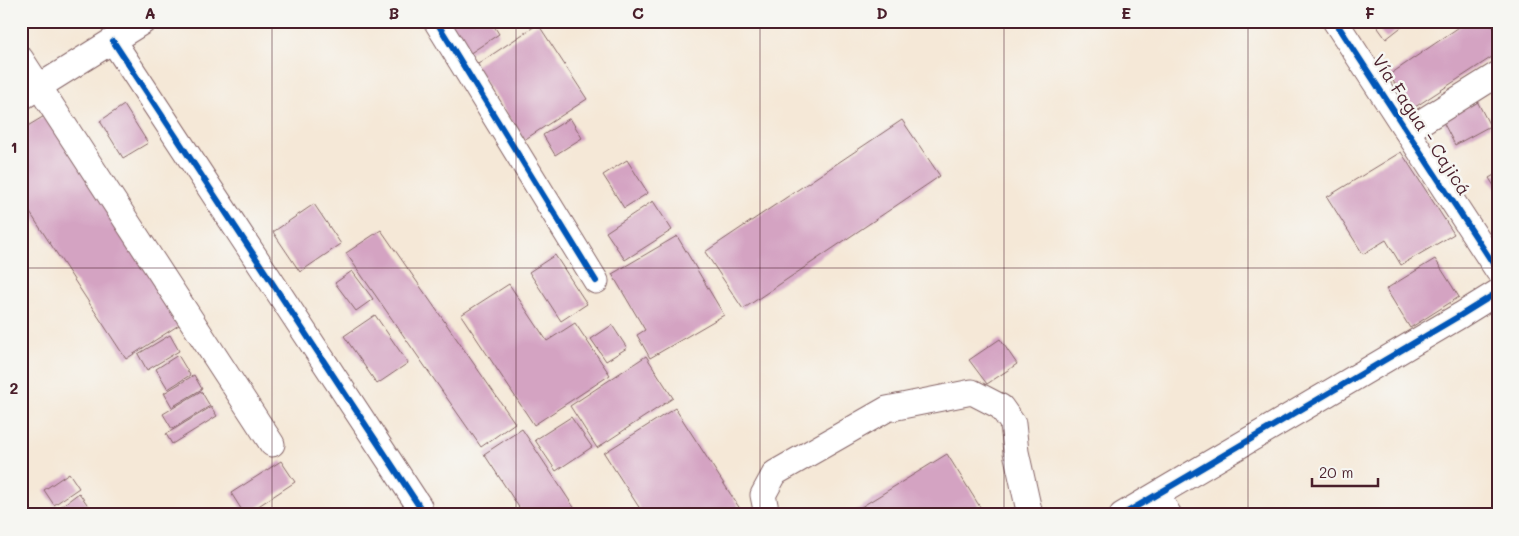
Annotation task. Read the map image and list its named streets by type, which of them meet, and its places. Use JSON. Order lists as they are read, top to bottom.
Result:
{
  "streets": {
    "street": ["Vía Fagua - Cajicá"]
  },
  "scale_bar": "20 m",
  "grid": {
    "columns": [
      "A",
      "B",
      "C",
      "D",
      "E",
      "F"
    ],
    "rows": ["1", "2"]
  }
}
